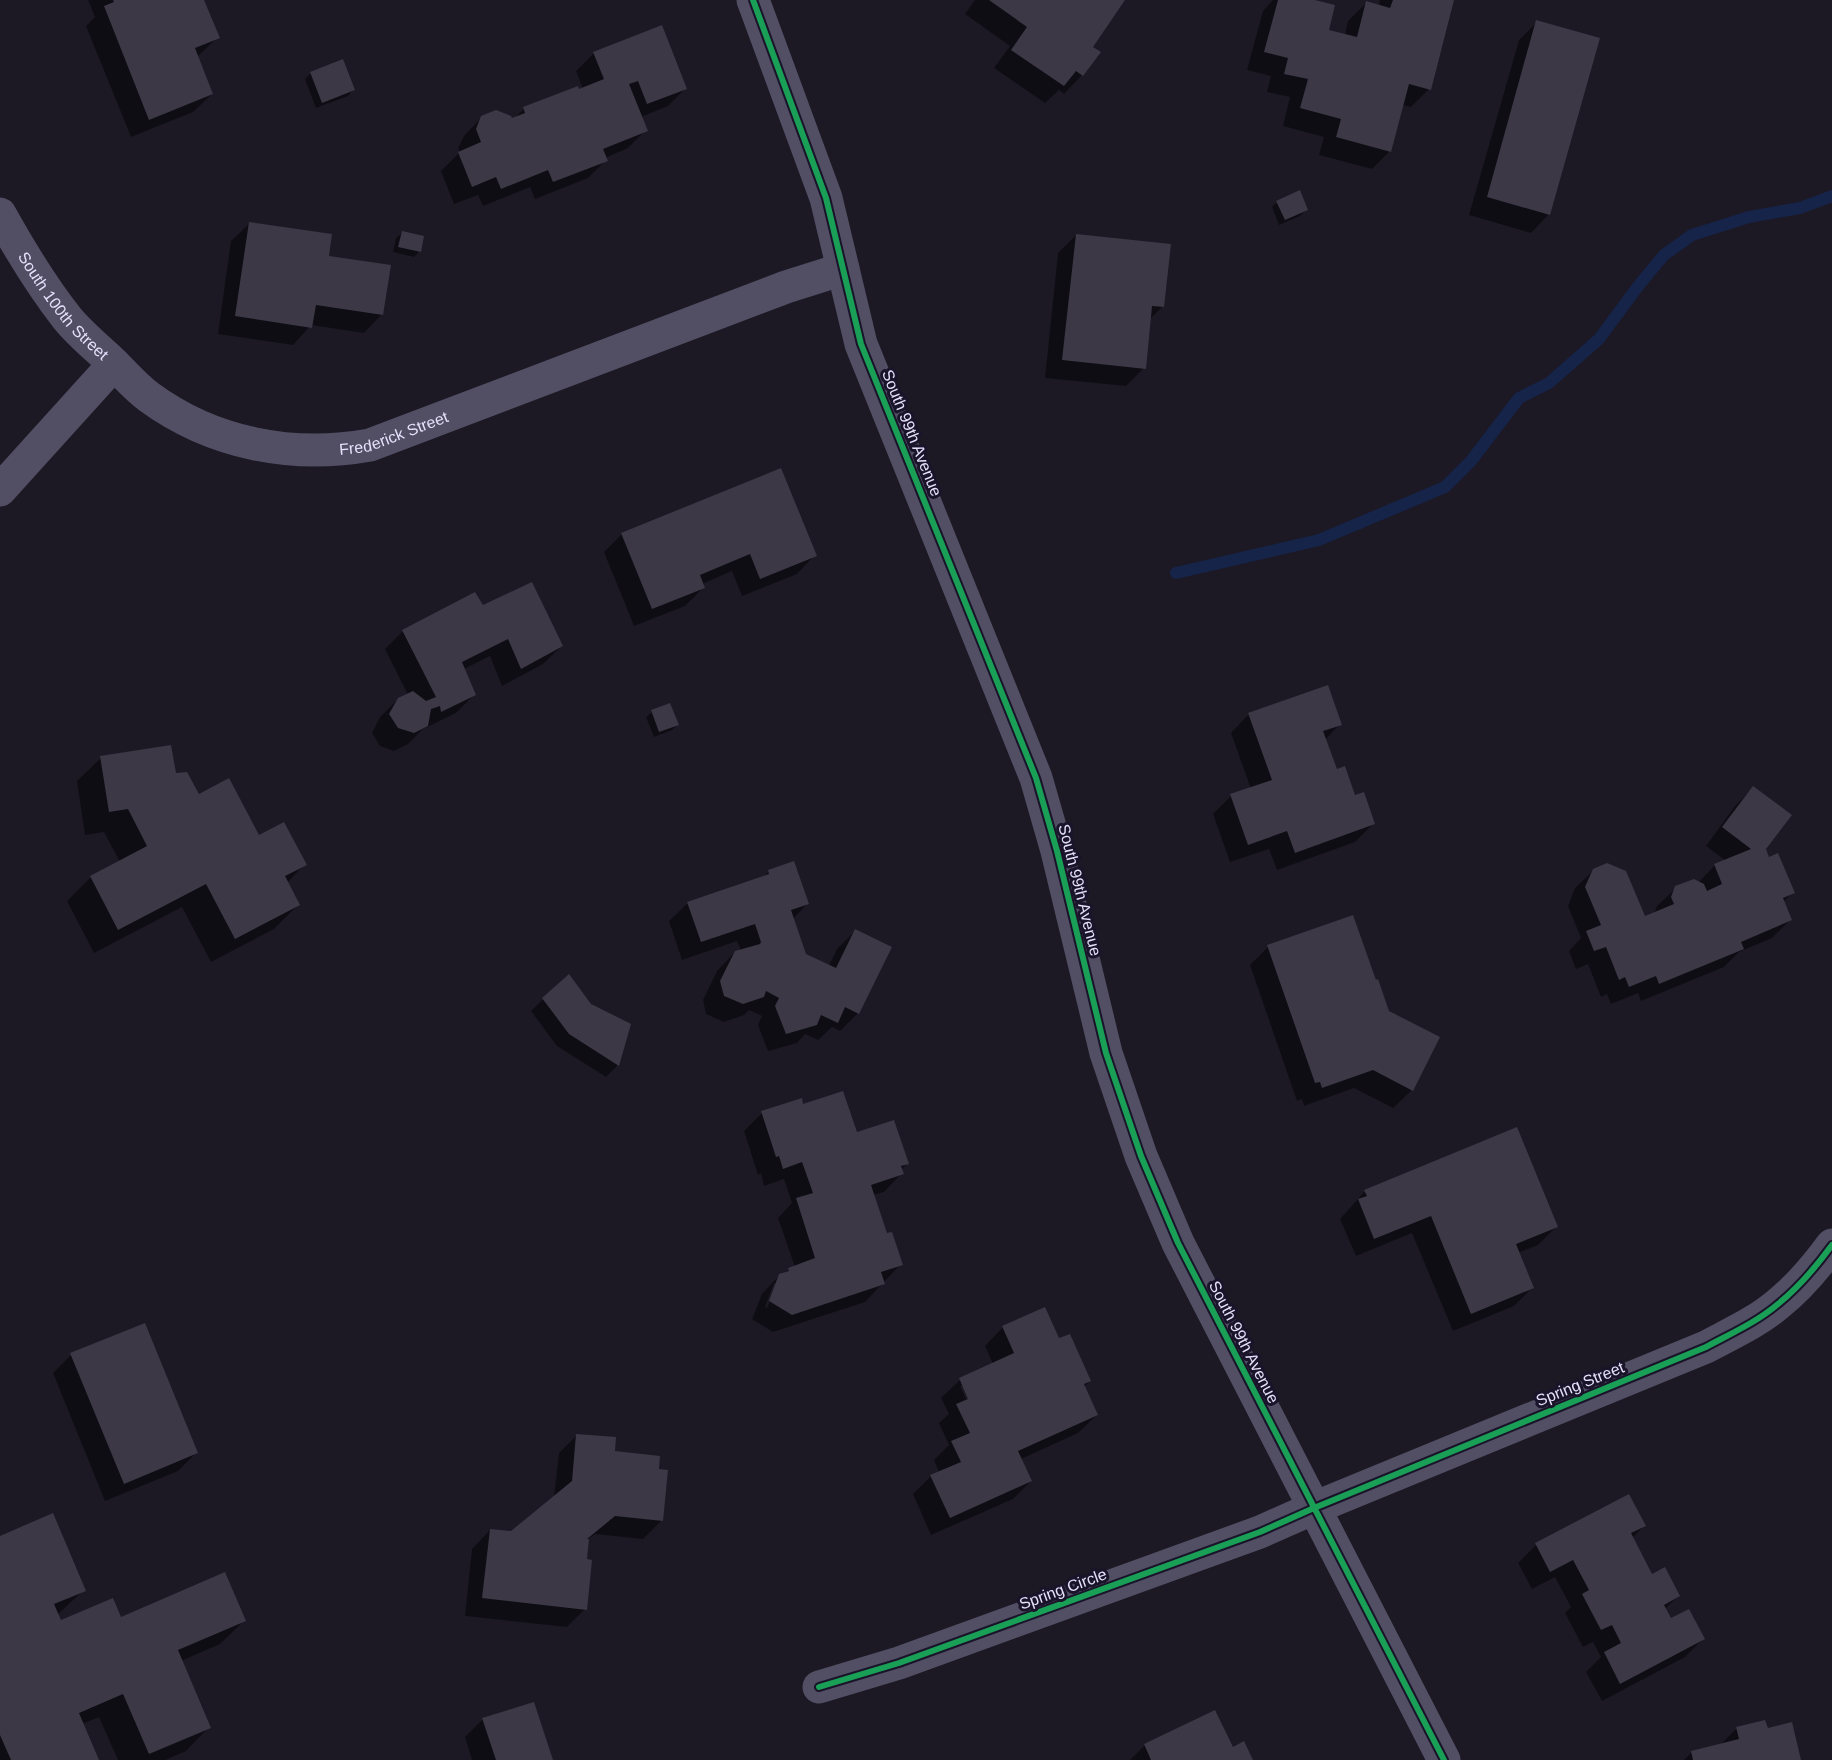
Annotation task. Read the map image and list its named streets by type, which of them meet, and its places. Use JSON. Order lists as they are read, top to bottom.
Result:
{
  "streets": {
    "street": [
      "South 100th Street",
      "Frederick Street",
      "South 99th Avenue",
      "Spring Street",
      "Spring Circle"
    ]
  },
  "crossings": [
    ["South 100th Street", "Frederick Street"],
    ["Frederick Street", "South 99th Avenue"],
    ["South 99th Avenue", "Spring Street"],
    ["South 99th Avenue", "Spring Circle"],
    ["Spring Street", "Spring Circle"]
  ]
}
